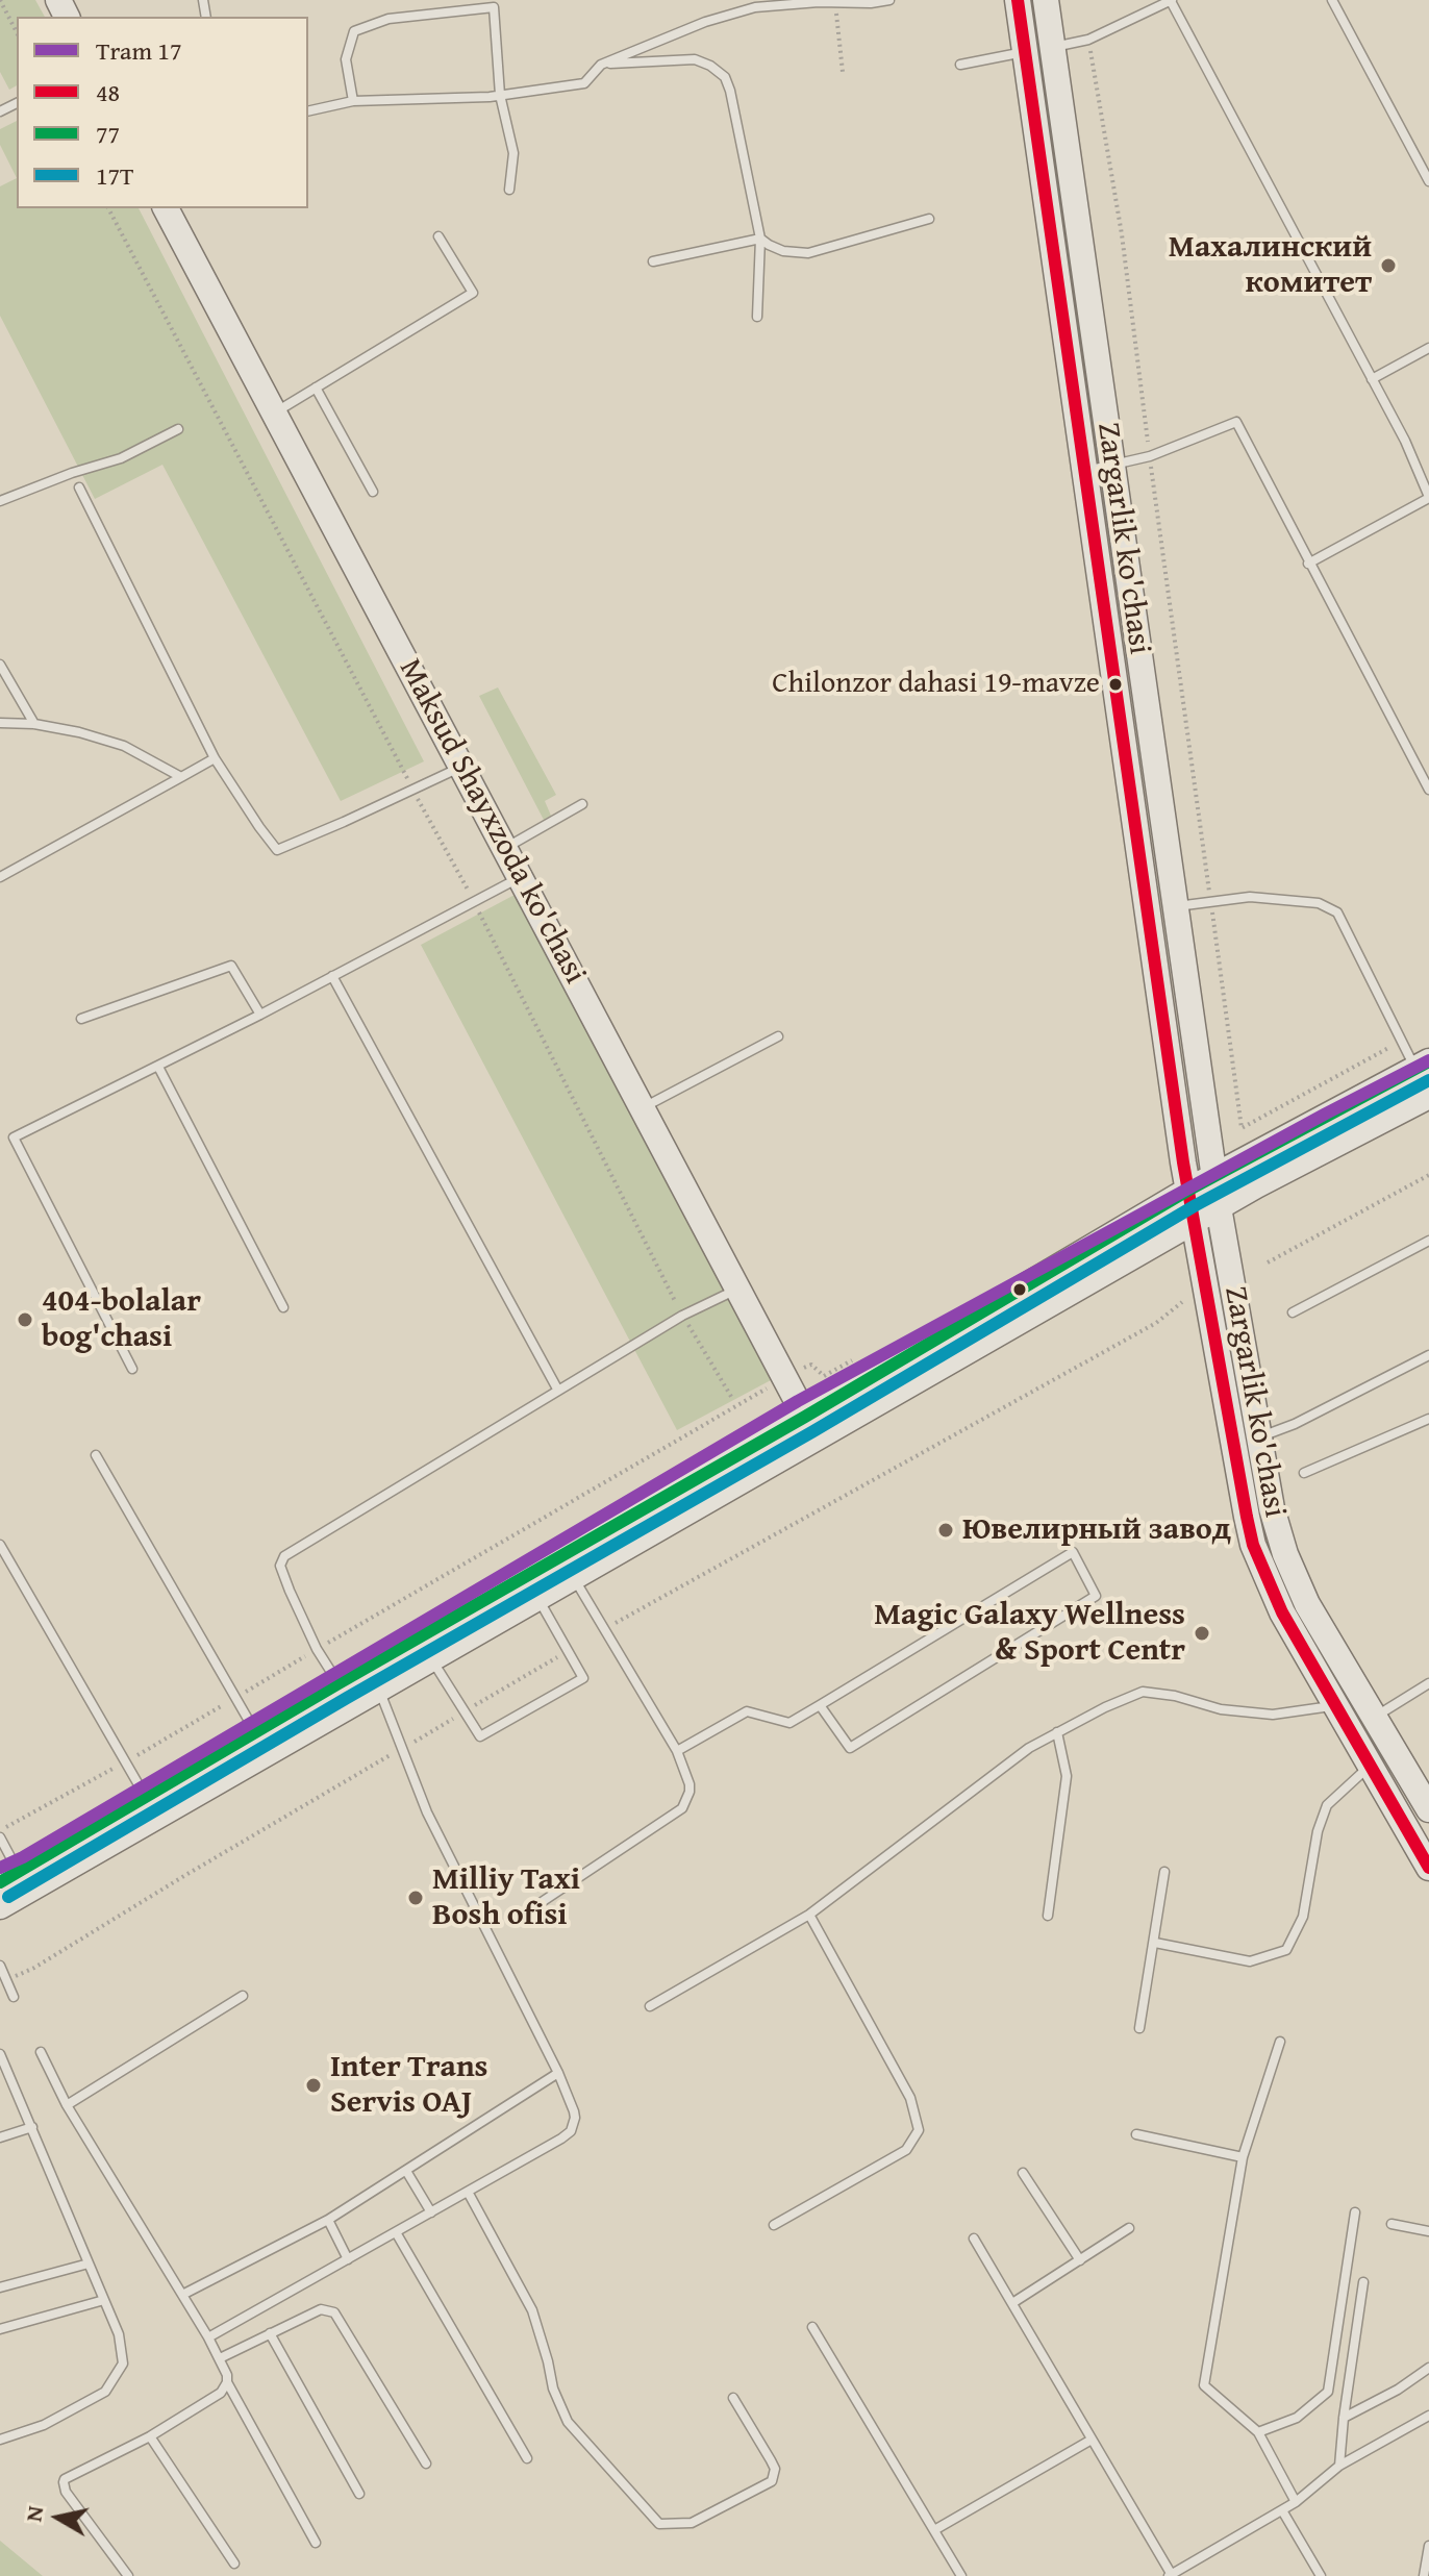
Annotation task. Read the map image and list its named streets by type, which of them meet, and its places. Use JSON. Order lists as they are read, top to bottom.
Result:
{
  "streets": {
    "main road": ["Zargarlik ko'chasi", "Maksud Shayxzoda ko'chasi"]
  },
  "places": [
    "Махалинский комитет",
    "Chilonzor dahasi 19-mavze",
    "404-bolalar bog'chasi",
    "Ювелирный завод",
    "Magic Galaxy Wellness & Sport Centr",
    "Milliy Taxi Bosh ofisi",
    "Inter Trans Servis OAJ"
  ],
  "lines": [
    "transit line 48",
    "tram line 17",
    "transit line 77",
    "transit line 17T"
  ],
  "legend": [
    "Tram 17",
    "48",
    "77",
    "17T"
  ],
  "north": "left"
}
